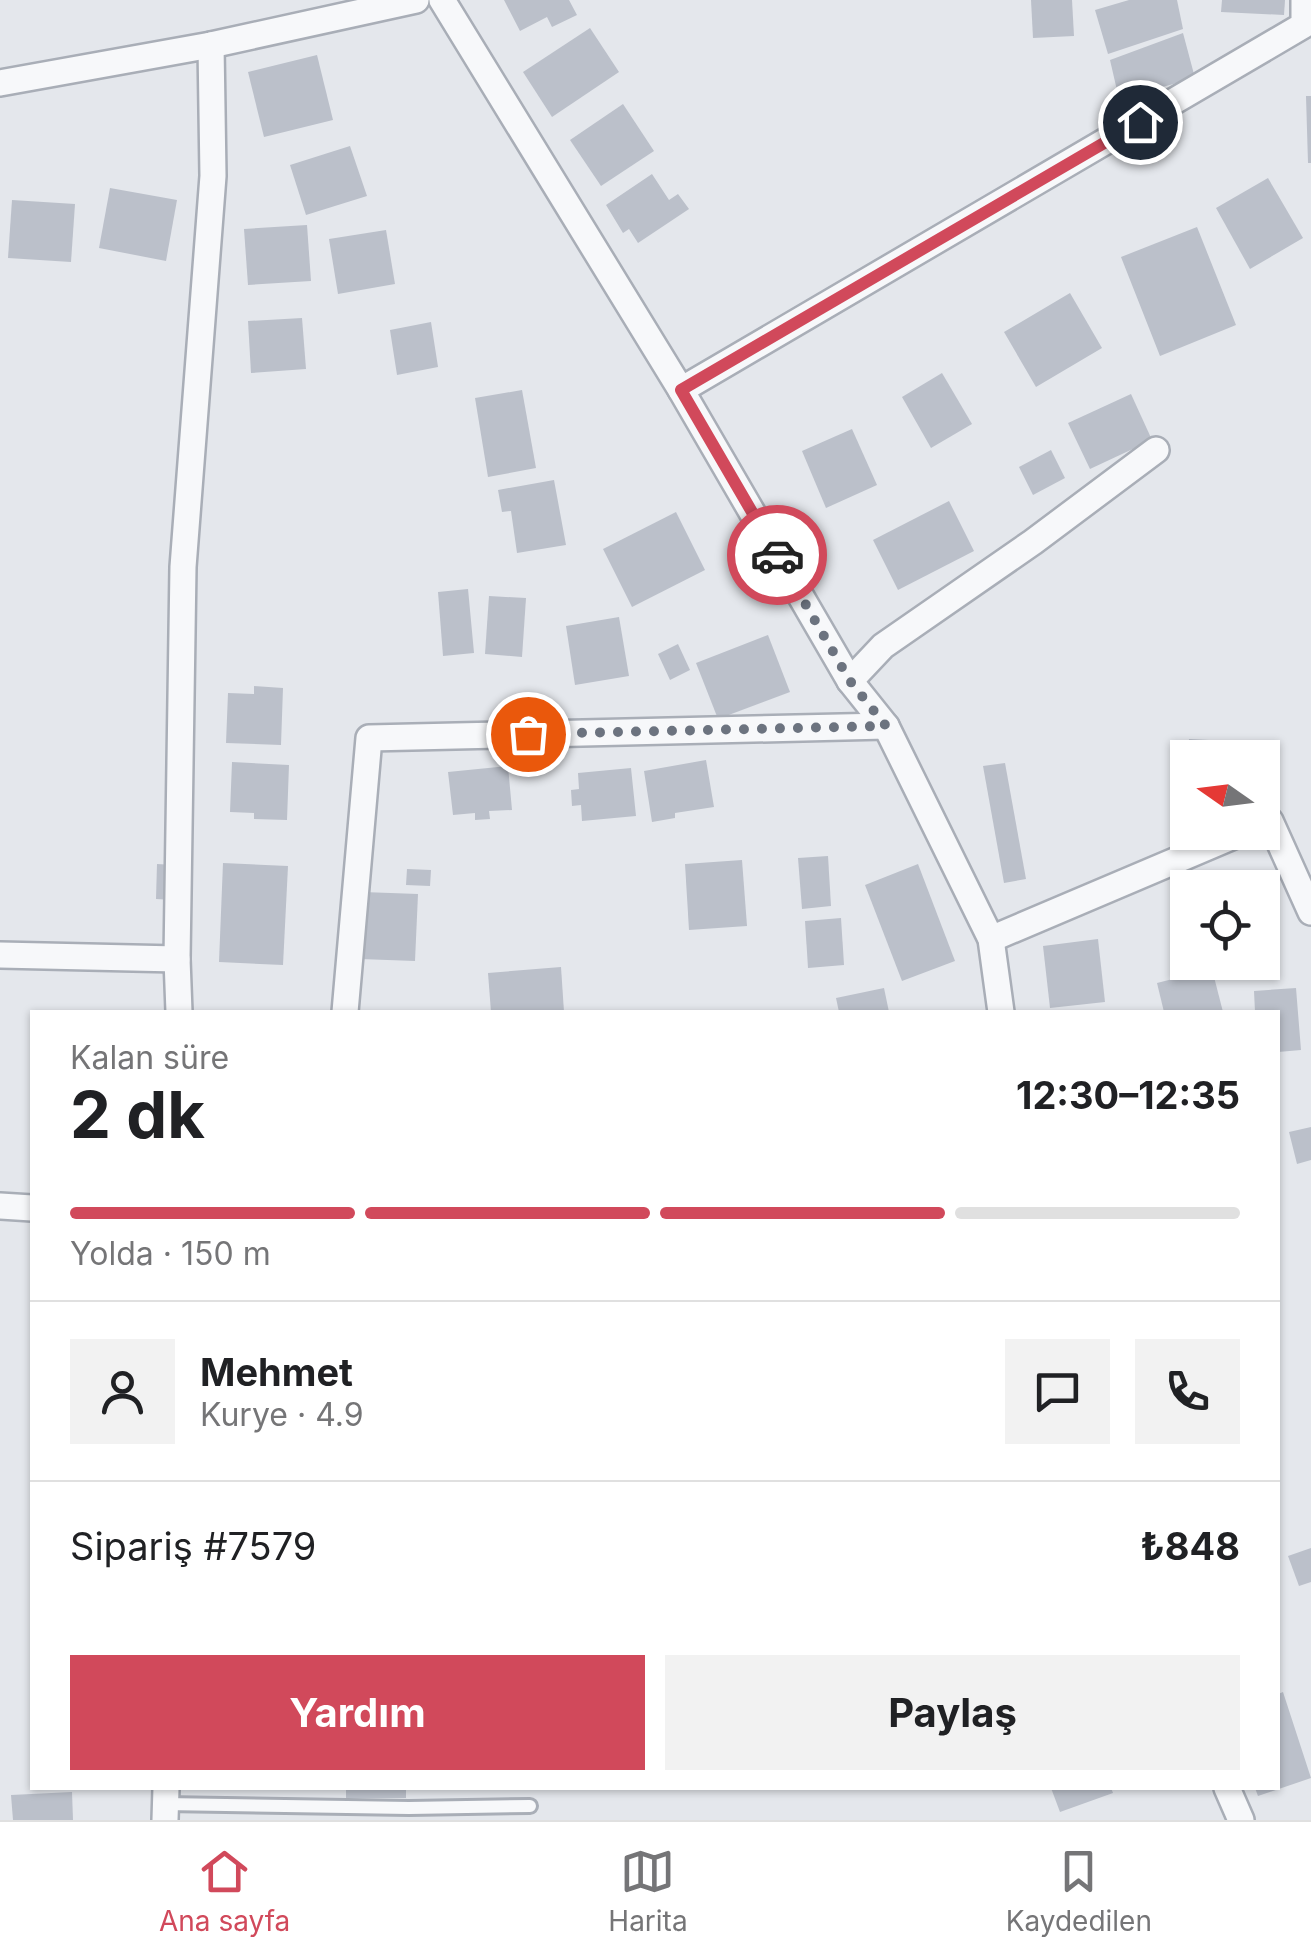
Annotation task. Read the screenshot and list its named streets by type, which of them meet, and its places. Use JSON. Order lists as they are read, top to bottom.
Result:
{
  "north": "left",
  "page": {
    "heading": ["2 dk", "Kalan süre", "12:30–12:35"],
    "panel": [
      "Mehmet",
      "Kurye · 4.9",
      "Sipariş #7579",
      "₺848"
    ],
    "bar": "Yolda · 150 m",
    "buttons": ["Yardım", "Paylaş"],
    "tabs": ["Ana sayfa", "Harita", "Kaydedilen"]
  }
}
